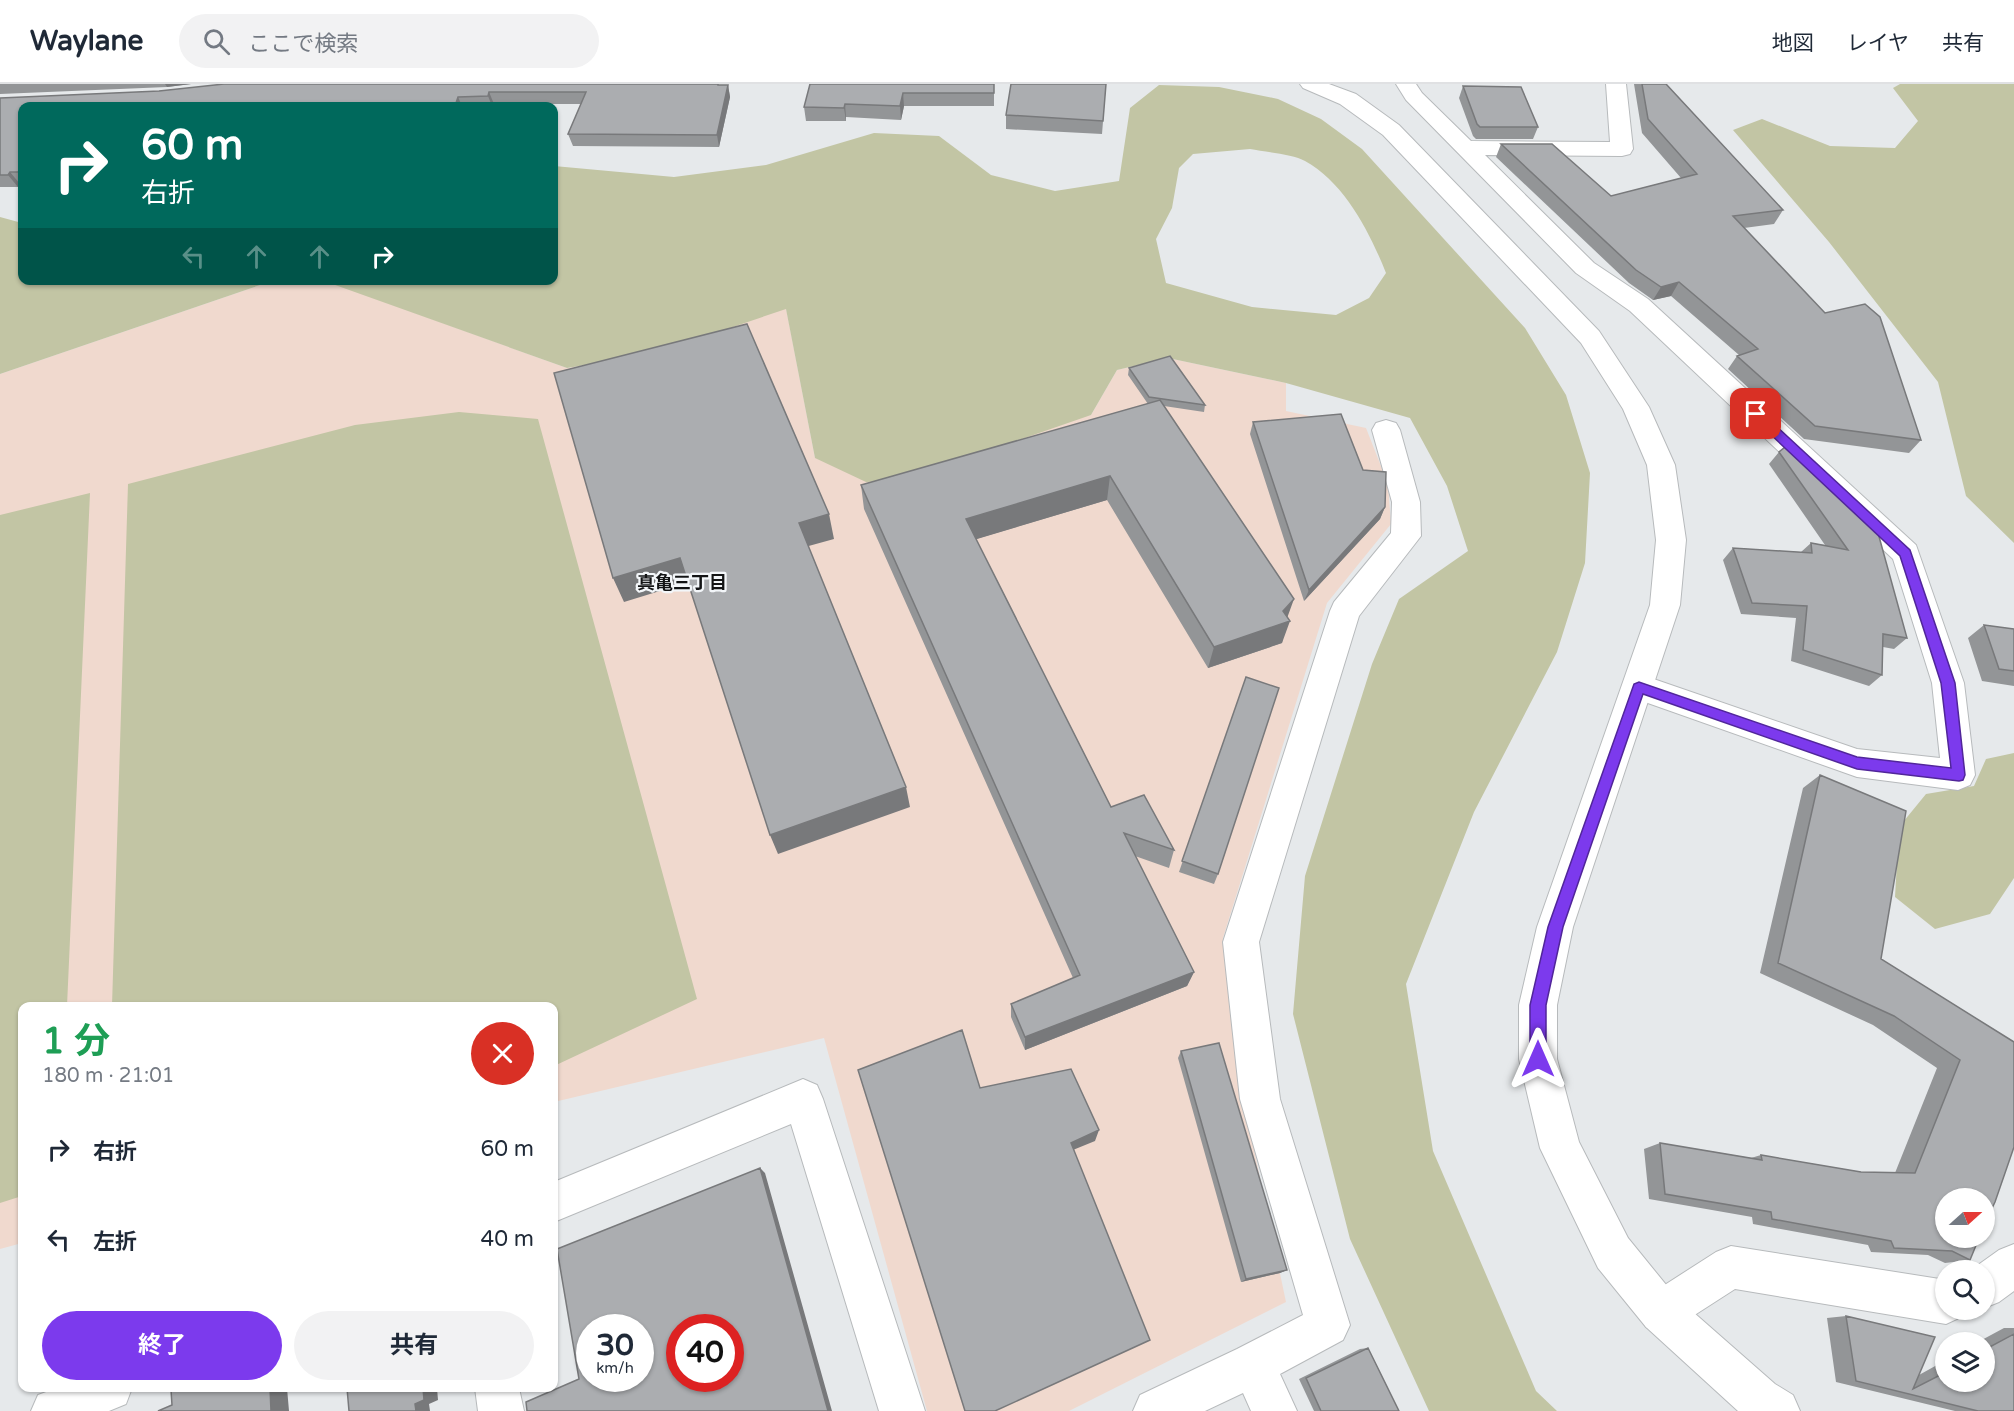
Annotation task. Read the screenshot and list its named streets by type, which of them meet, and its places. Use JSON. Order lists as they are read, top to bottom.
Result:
{
  "districts": ["真亀三丁目"],
  "north": "right",
  "page": {
    "header": "Waylane",
    "search": "ここで検索",
    "nav": ["地図", "レイヤ", "共有"],
    "turn": ["60 m", "右折"],
    "heading": ["1 分", "180 m · 21:01"],
    "list": [
      {
        "name": "右折",
        "value": "60 m"
      },
      {
        "name": "左折",
        "value": "40 m"
      }
    ],
    "buttons": ["終了", "共有"],
    "speed": "30 km/h",
    "limit": "40"
  }
}
